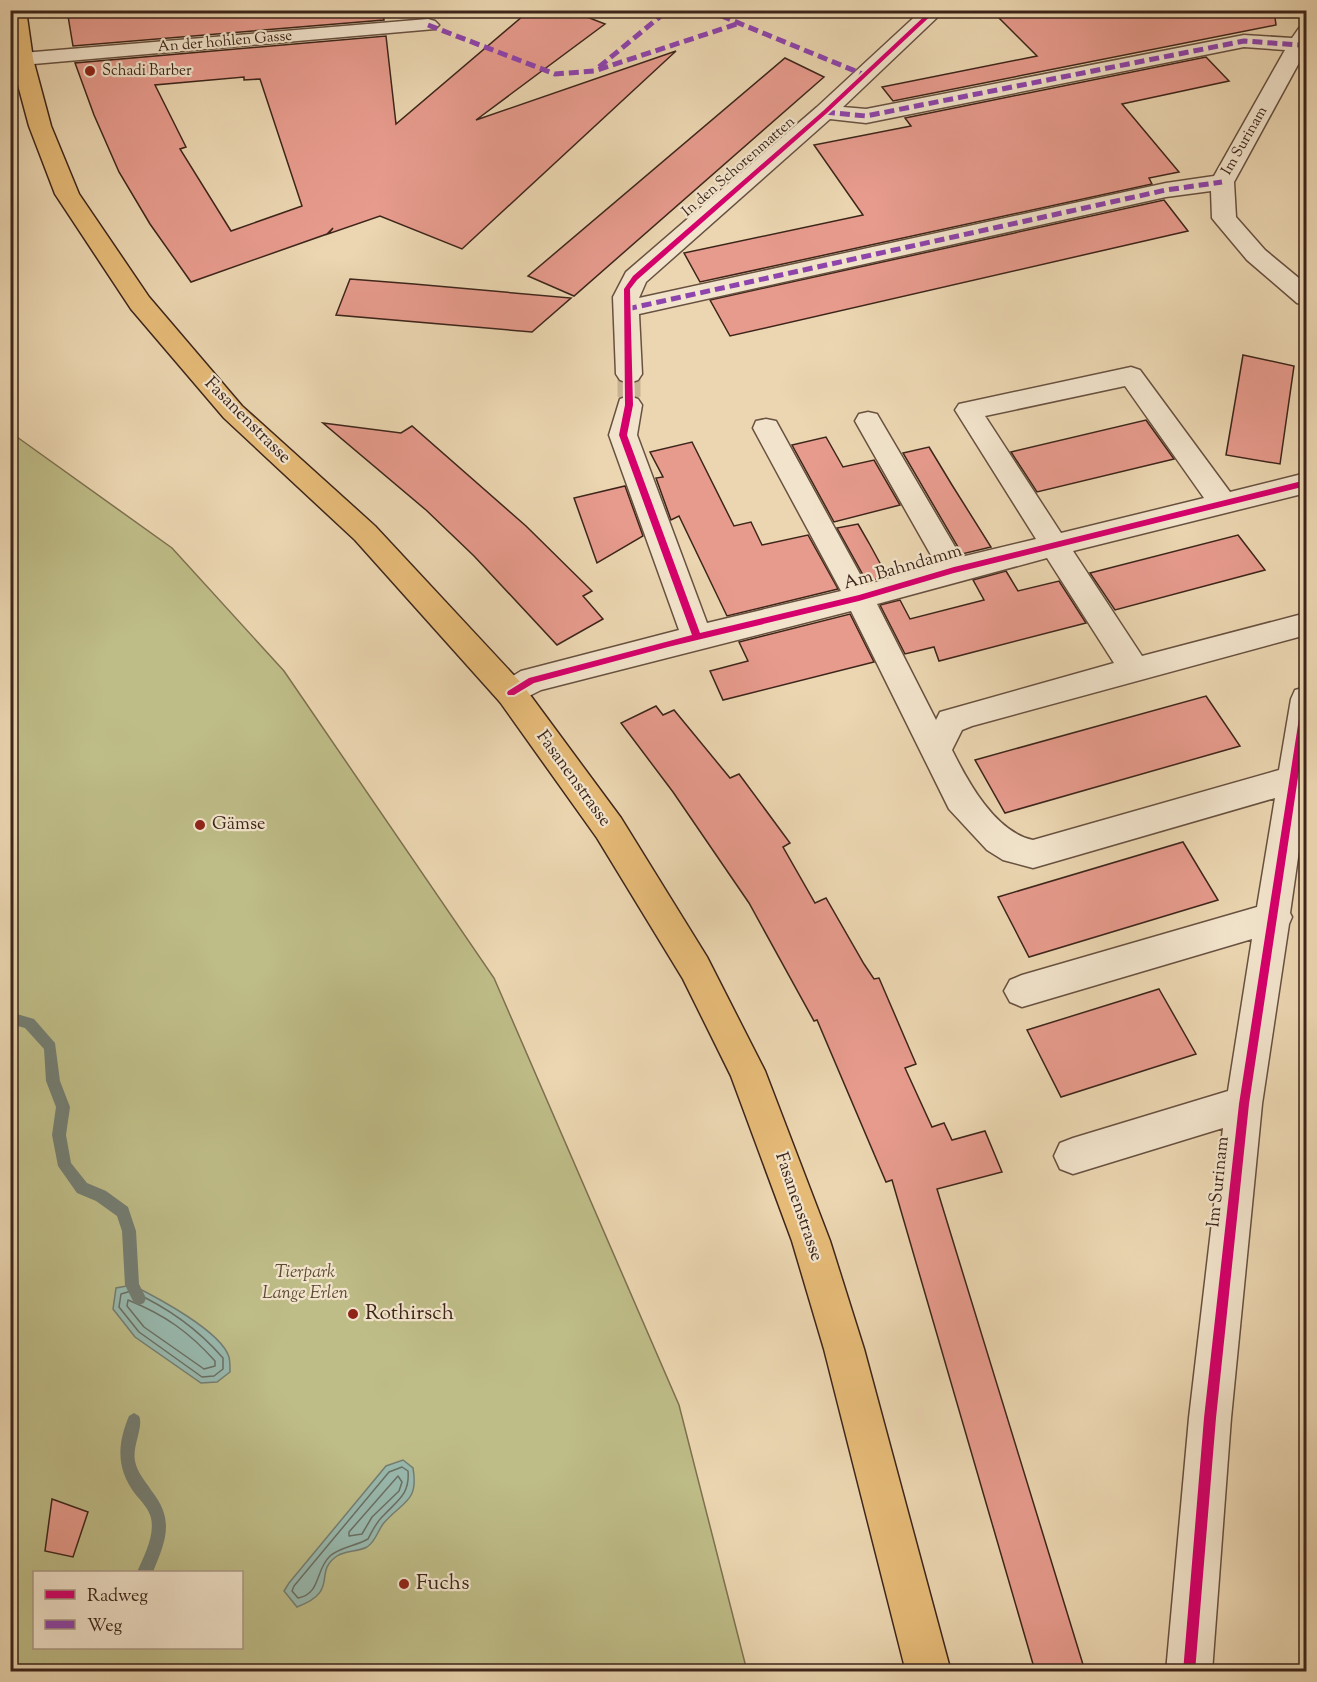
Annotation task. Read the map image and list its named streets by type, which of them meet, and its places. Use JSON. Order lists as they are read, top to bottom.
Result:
{
  "streets": {
    "main road": ["Fasanenstrasse"],
    "street": [
      "An der hohlen Gasse",
      "Im Surinam",
      "In den Schorenmatten",
      "Am Bahndamm"
    ]
  },
  "crossings": [
    ["An der hohlen Gasse", "Fasanenstrasse"],
    ["Fasanenstrasse", "Am Bahndamm"]
  ],
  "parks": ["Tierpark Lange Erlen"],
  "places": [
    "Schadi Barber",
    "Gämse",
    "Rothirsch",
    "Fuchs"
  ],
  "legend": ["Radweg", "Weg"]
}
